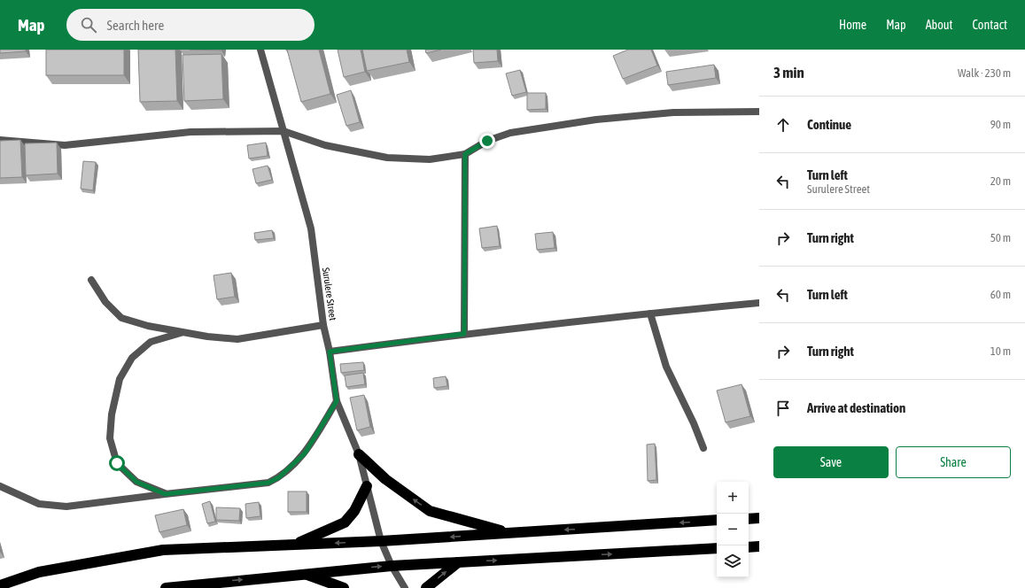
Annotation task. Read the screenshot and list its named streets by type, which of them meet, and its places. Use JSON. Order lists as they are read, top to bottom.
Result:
{
  "streets": {
    "street": ["Surulere Street"]
  },
  "page": {
    "header": "Map",
    "search": "Search here",
    "nav": [
      "Home",
      "Map",
      "About",
      "Contact"
    ],
    "heading": ["3 min", "Walk · 230 m"],
    "list": [
      ["Continue", "90 m"],
      ["Turn left", "Surulere Street", "20 m"],
      ["Turn right", "50 m"],
      ["Turn left", "60 m"],
      ["Turn right", "10 m"],
      "Arrive at destination"
    ],
    "buttons": ["Save", "Share"],
    "map_buttons": ["+", "−"]
  }
}
